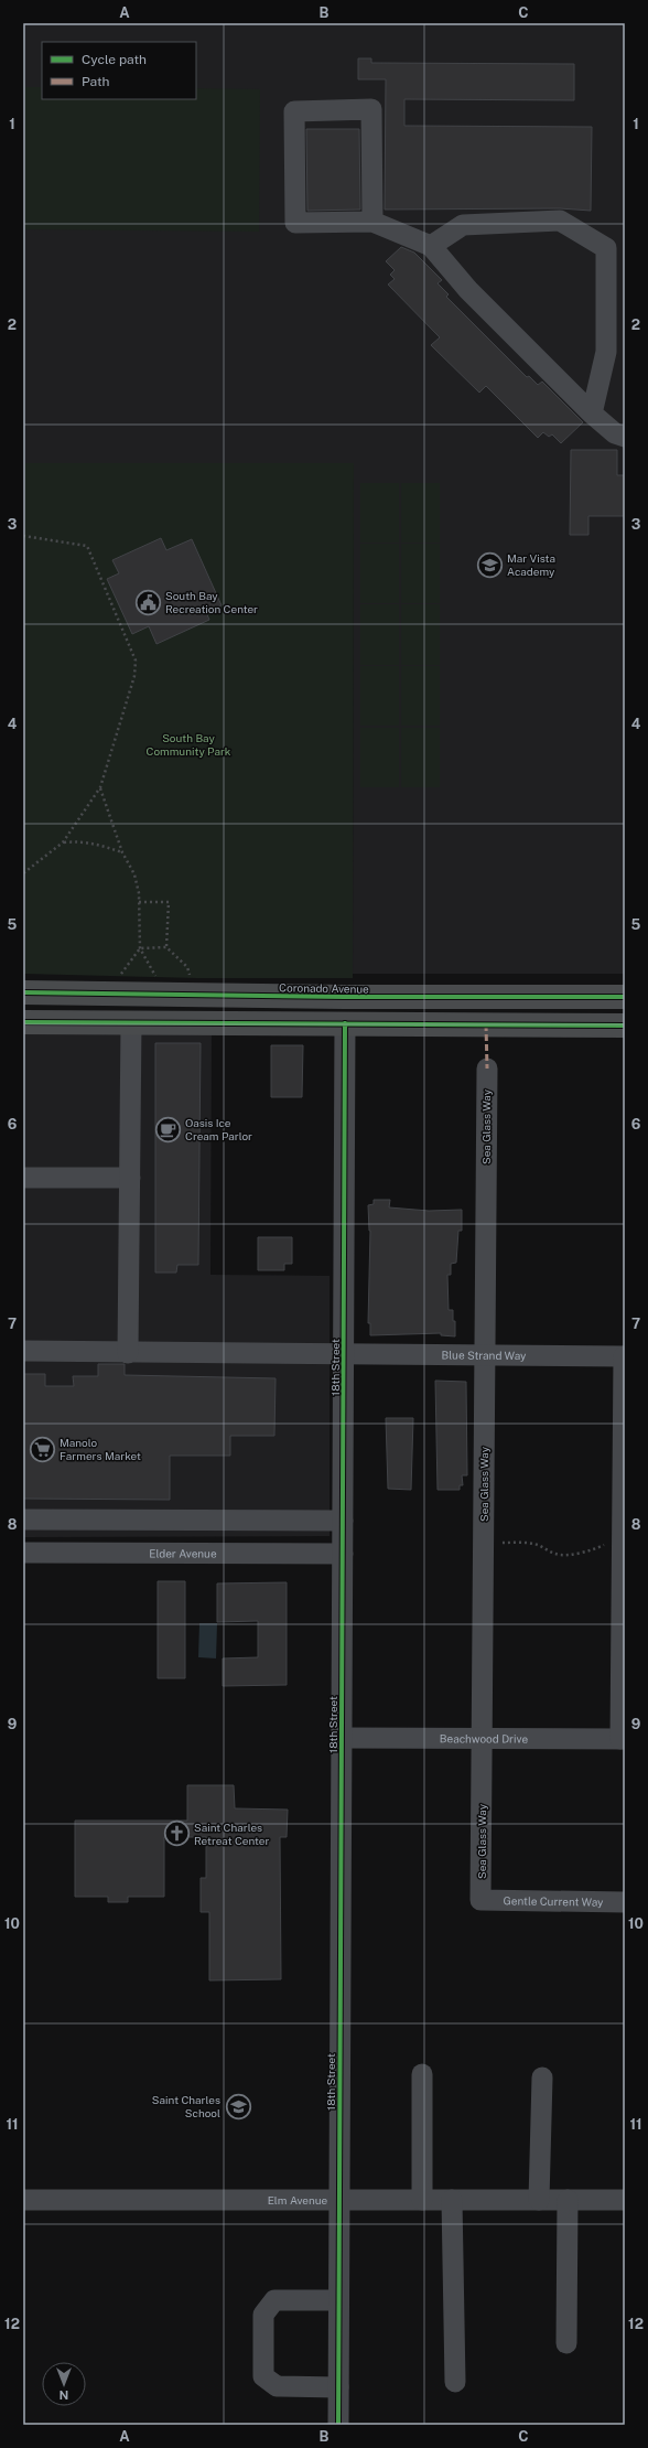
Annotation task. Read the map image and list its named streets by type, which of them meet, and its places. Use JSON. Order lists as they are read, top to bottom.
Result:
{
  "streets": {
    "main road": ["Coronado Avenue"],
    "street": [
      "Sea Glass Way",
      "Blue Strand Way",
      "18th Street",
      "Elder Avenue",
      "Beachwood Drive",
      "Gentle Current Way",
      "Elm Avenue"
    ]
  },
  "crossings": [
    ["Sea Glass Way", "Blue Strand Way"],
    ["Sea Glass Way", "Beachwood Drive"],
    ["Sea Glass Way", "Gentle Current Way"],
    ["Blue Strand Way", "18th Street"],
    ["18th Street", "Elder Avenue"],
    ["18th Street", "Beachwood Drive"],
    ["18th Street", "Elm Avenue"]
  ],
  "parks": ["South Bay Community Park"],
  "places": {
    "school or university": ["Mar Vista Academy", "Saint Charles School"],
    "public building": ["South Bay Recreation Center"],
    "cafe": ["Oasis Ice Cream Parlor"],
    "supermarket": ["Manolo Farmers Market"],
    "church": ["Saint Charles Retreat Center"]
  },
  "legend": ["Cycle path", "Path"],
  "north": "bottom",
  "grid": {
    "columns": ["A", "B", "C"],
    "rows": [
      "1",
      "2",
      "3",
      "4",
      "5",
      "6",
      "7",
      "8",
      "9",
      "10",
      "11",
      "12"
    ]
  }
}
